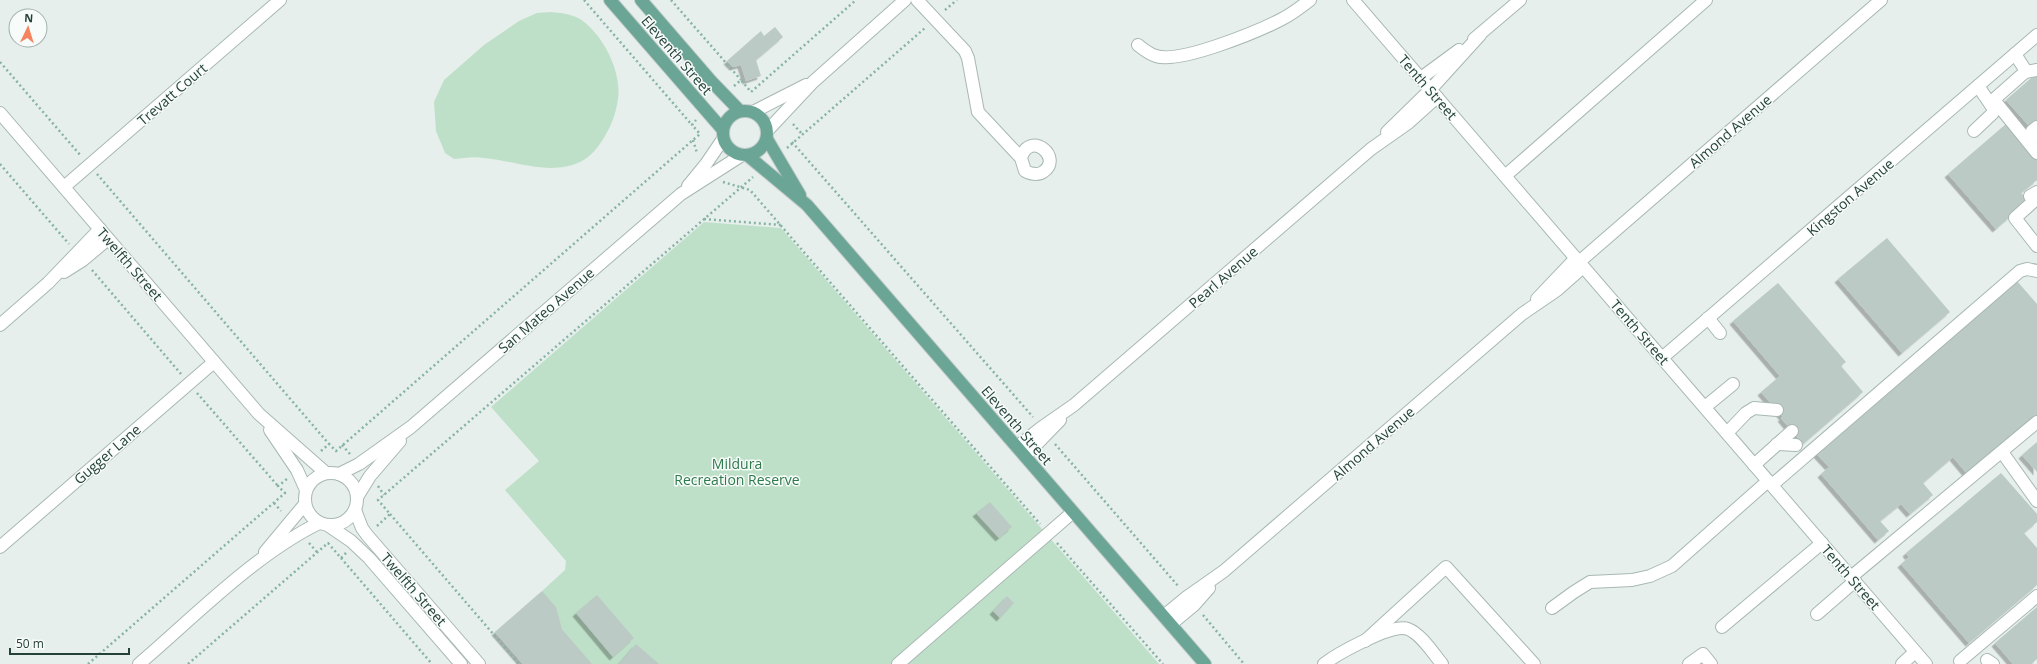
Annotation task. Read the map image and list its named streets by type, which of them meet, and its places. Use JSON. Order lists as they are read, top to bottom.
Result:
{
  "streets": {
    "main road": ["Eleventh Street"],
    "street": [
      "Tenth Street",
      "Trevatt Court",
      "Almond Avenue",
      "Kingston Avenue",
      "Twelfth Street",
      "Pearl Avenue",
      "San Mateo Avenue",
      "Gugger Lane"
    ]
  },
  "crossings": [
    ["Eleventh Street", "Almond Avenue"],
    ["Eleventh Street", "Pearl Avenue"],
    ["Eleventh Street", "San Mateo Avenue"],
    ["Tenth Street", "Almond Avenue"],
    ["Tenth Street", "Kingston Avenue"],
    ["Tenth Street", "Pearl Avenue"],
    ["Trevatt Court", "Twelfth Street"],
    ["Twelfth Street", "San Mateo Avenue"],
    ["Twelfth Street", "Gugger Lane"]
  ],
  "parks": ["Mildura Recreation Reserve"],
  "scale_bar": "50 m",
  "north": "top"
}
